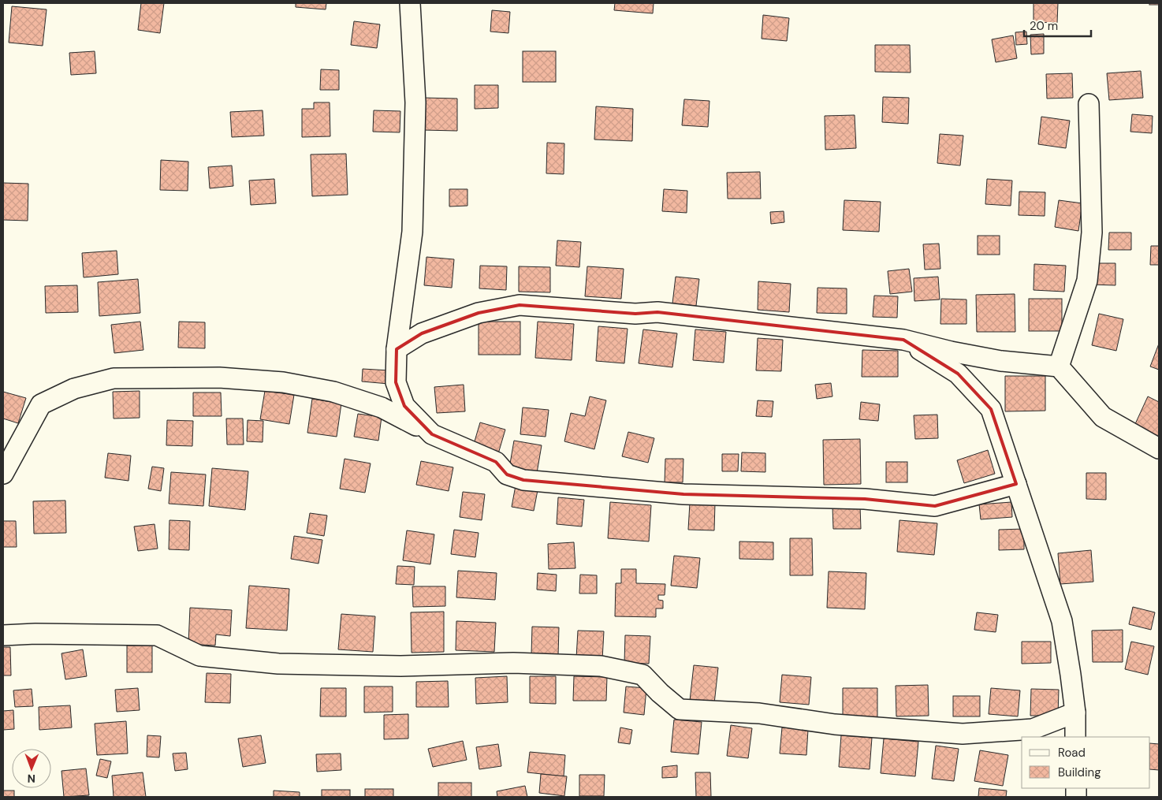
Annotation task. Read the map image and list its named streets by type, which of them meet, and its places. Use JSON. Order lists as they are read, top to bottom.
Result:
{
  "legend": ["Road", "Building"],
  "scale_bar": "20 m",
  "north": "bottom"
}
